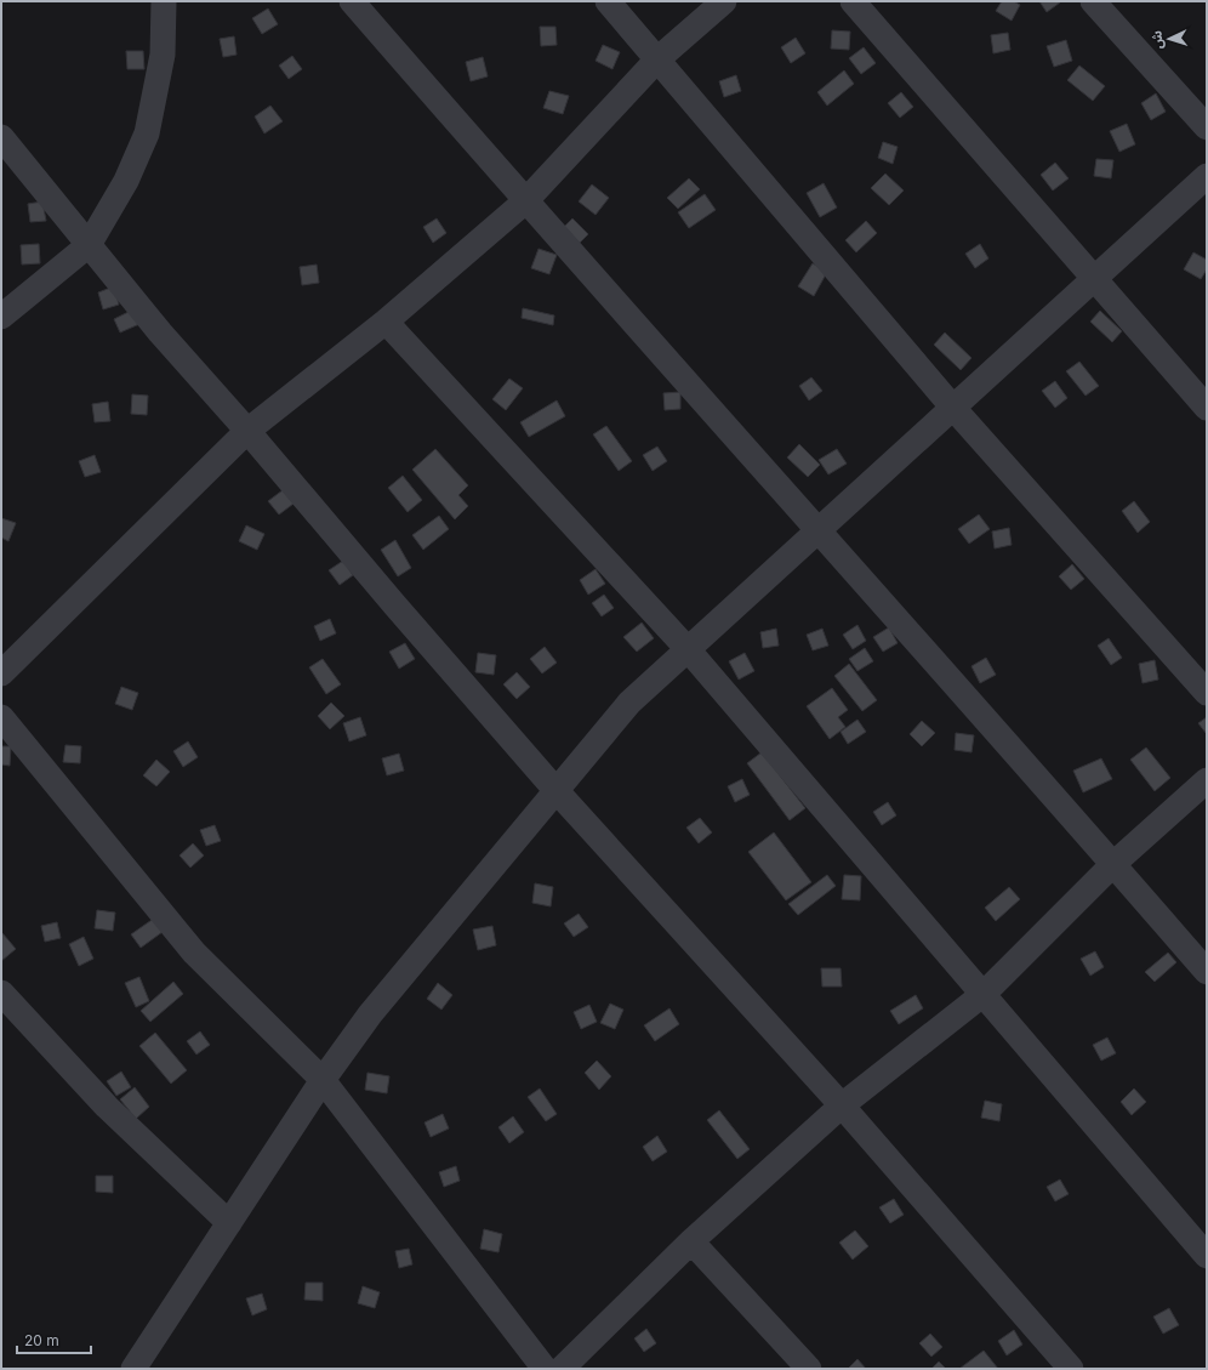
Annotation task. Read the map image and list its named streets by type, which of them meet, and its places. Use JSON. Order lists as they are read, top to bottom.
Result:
{
  "scale_bar": "20 m",
  "north": "left"
}
